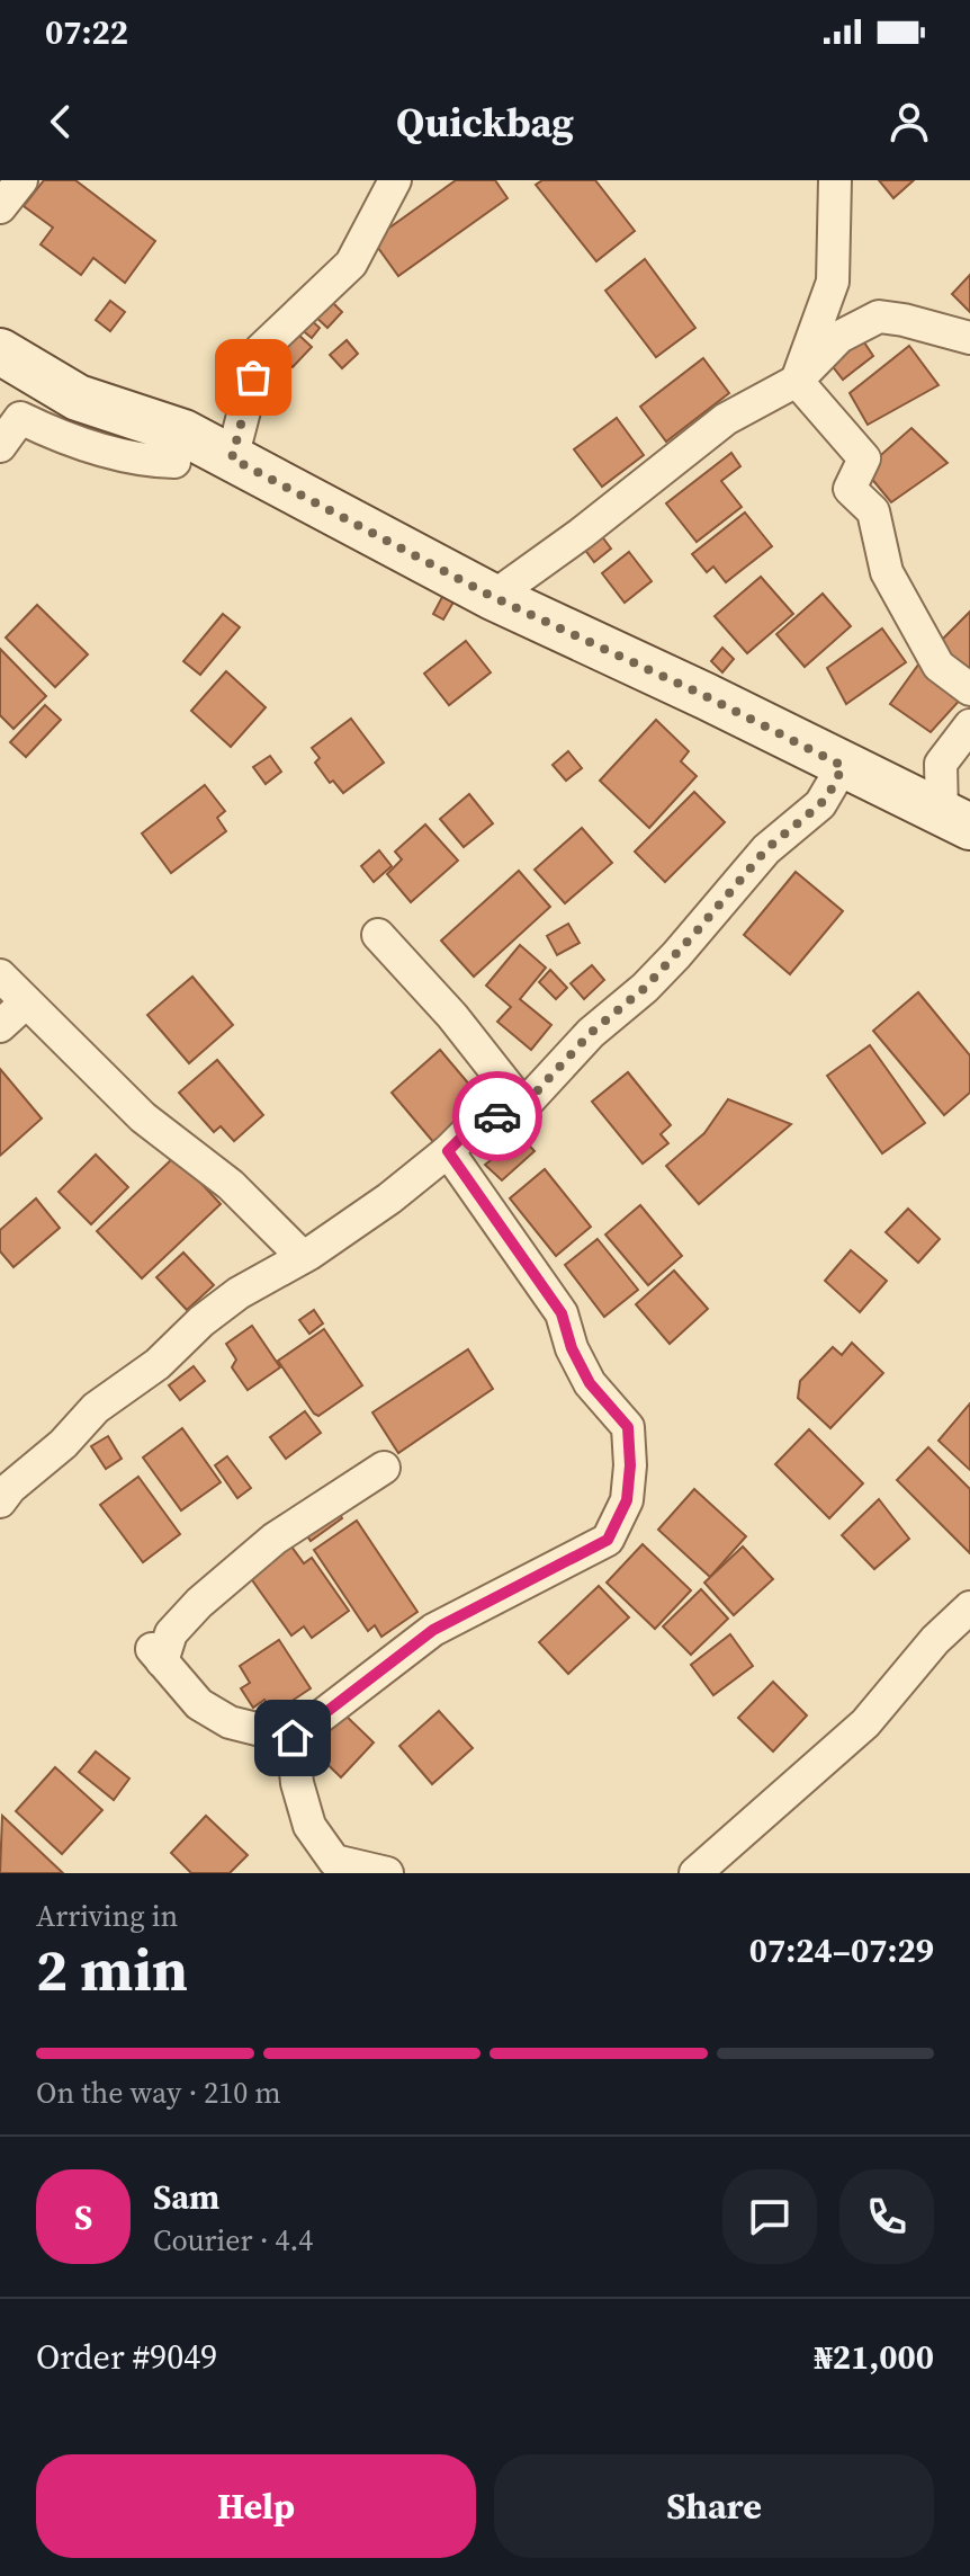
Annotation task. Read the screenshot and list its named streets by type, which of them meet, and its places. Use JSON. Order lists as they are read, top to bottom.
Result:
{
  "page": {
    "status": "07:22",
    "header": "Quickbag",
    "heading": ["2 min", "Arriving in", "07:24–07:29"],
    "panel": [
      "Sam",
      "Courier · 4.4",
      "Order #9049",
      "₦21,000"
    ],
    "bar": "On the way · 210 m",
    "round": "S",
    "buttons": ["Help", "Share"]
  }
}
